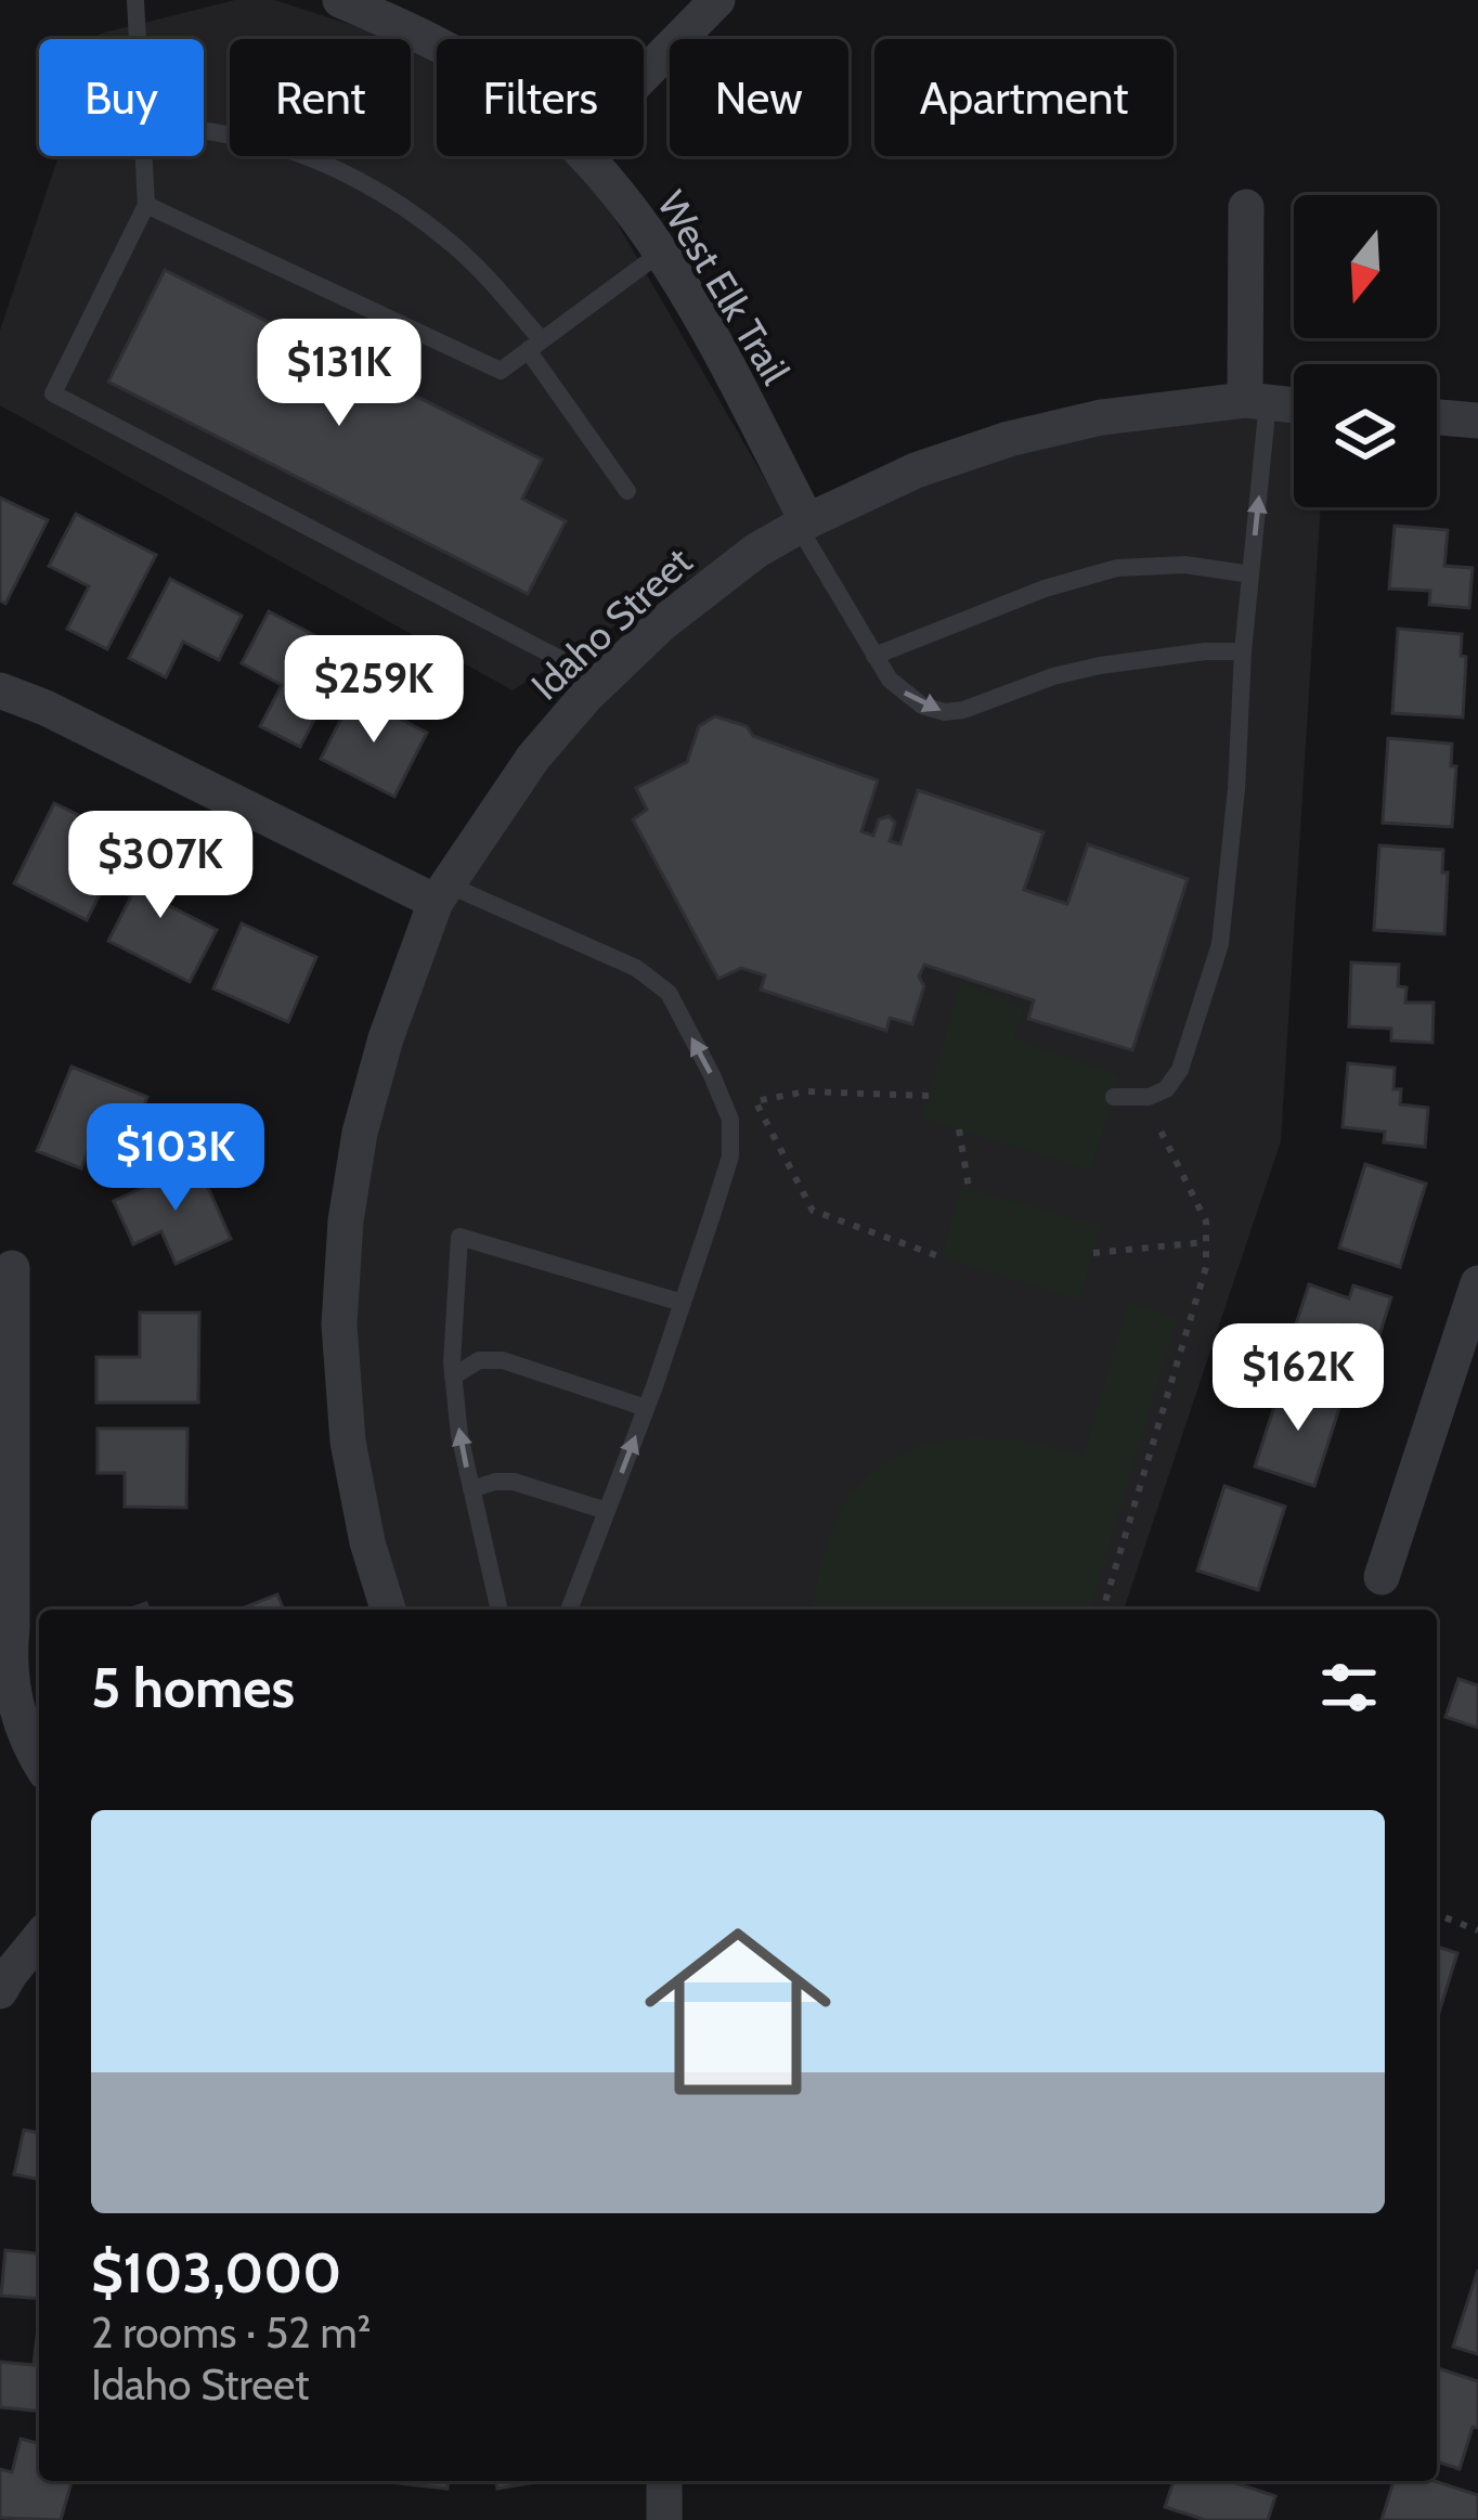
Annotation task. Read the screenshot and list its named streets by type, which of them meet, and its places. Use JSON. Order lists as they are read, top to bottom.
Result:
{
  "streets": {
    "street": ["West Elk Trail", "Idaho Street"]
  },
  "crossings": [
    ["West Elk Trail", "Idaho Street"]
  ],
  "north": "bottom",
  "page": {
    "chip": [
      "Buy",
      "Rent",
      "Filters",
      "New",
      "Apartment"
    ],
    "price": [
      "$131K",
      "$259K",
      "$307K",
      "$103K",
      "$162K"
    ],
    "heading": "5 homes",
    "list": [
      {
        "name": "$103,000",
        "note": "2 rooms · 52 m² · Idaho Street"
      }
    ]
  }
}
